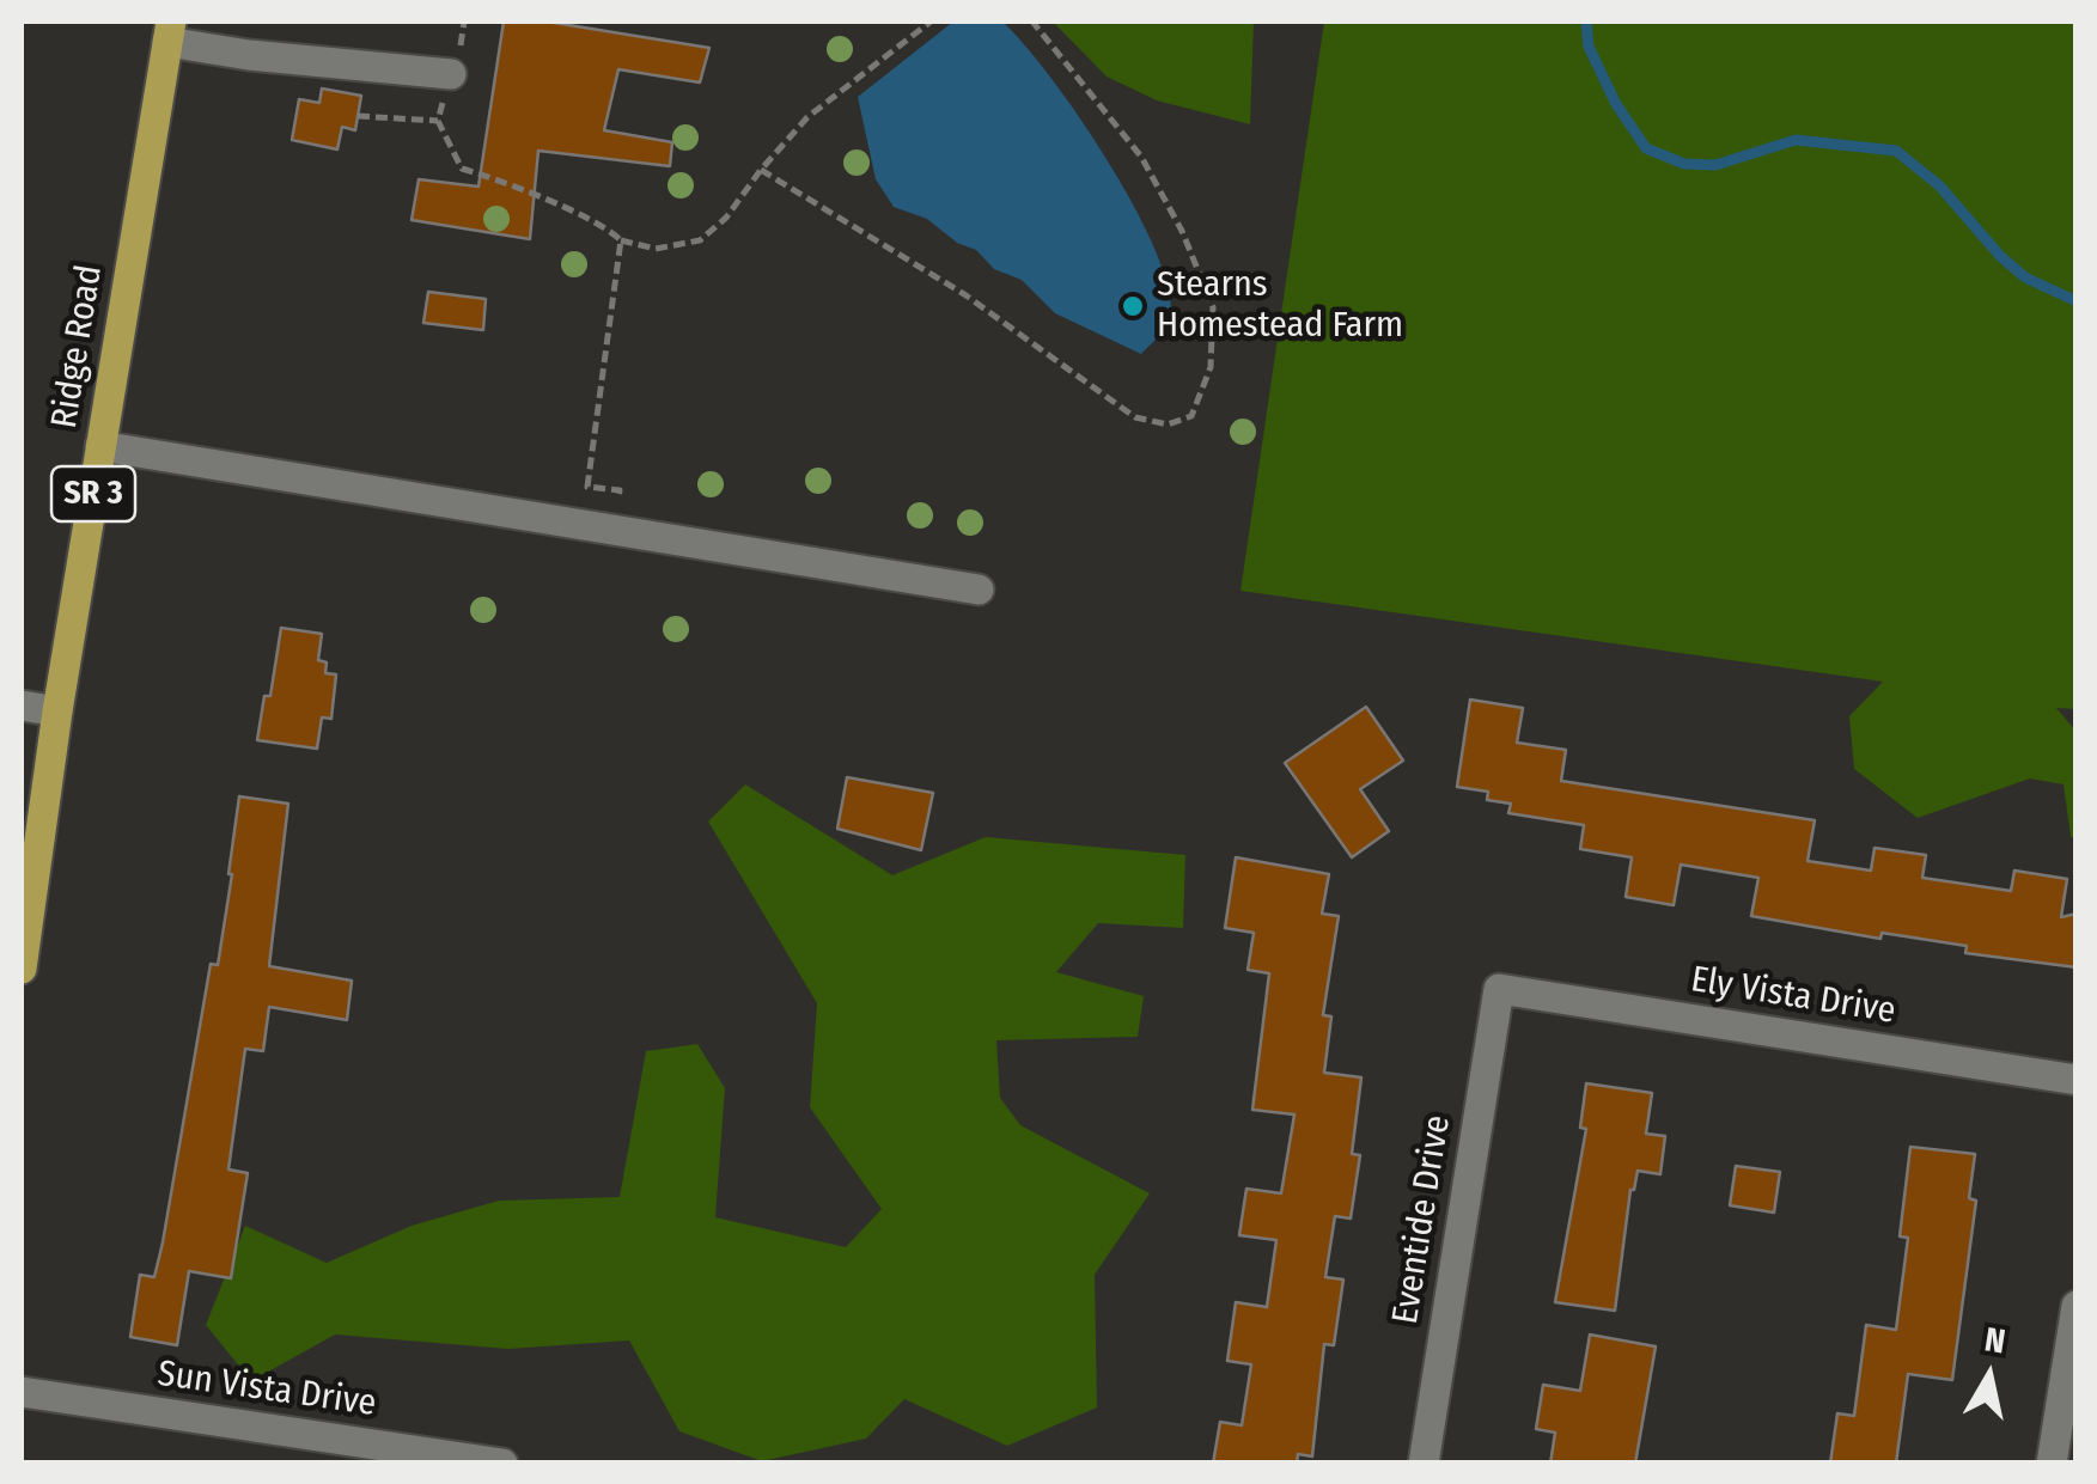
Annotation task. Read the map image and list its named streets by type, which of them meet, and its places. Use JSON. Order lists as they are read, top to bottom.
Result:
{
  "streets": {
    "main road": ["Ridge Road", "SR 3"],
    "street": ["Ely Vista Drive", "Eventide Drive", "Sun Vista Drive"]
  },
  "crossings": [
    ["Ely Vista Drive", "Eventide Drive"]
  ],
  "places": ["Stearns Homestead Farm"],
  "north": "top"
}
